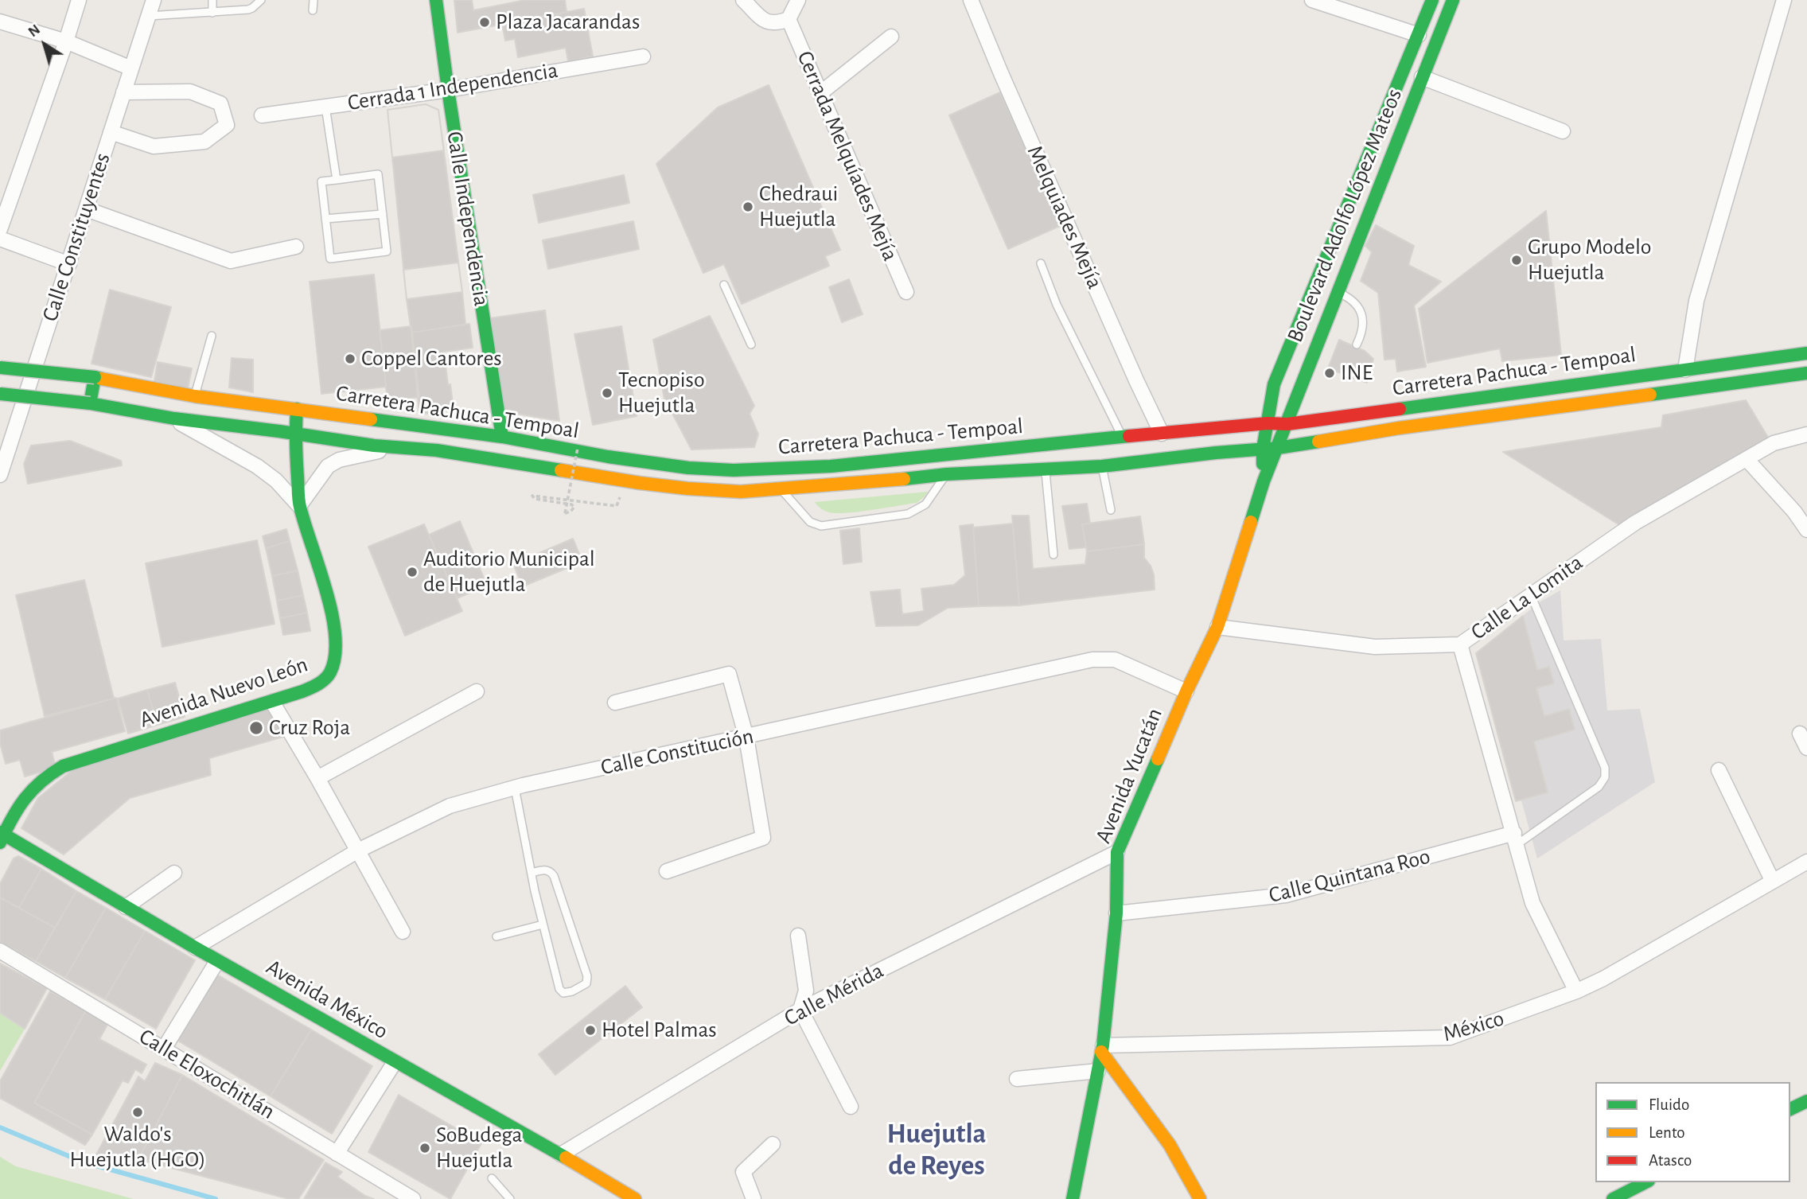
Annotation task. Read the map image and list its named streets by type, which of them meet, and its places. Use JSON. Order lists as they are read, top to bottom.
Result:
{
  "streets": {
    "street": [
      "Cerrada 1 Independencia",
      "Cerrada Melquíades Mejía",
      "Boulevard Adolfo López Mateos",
      "Melquiades Mejía",
      "Calle Independencia",
      "Calle Constituyentes",
      "Carretera Pachuca - Tempoal",
      "Calle La Lomita",
      "Avenida Nuevo León",
      "Calle Constitución",
      "Avenida Yucatán",
      "Calle Quintana Roo",
      "Calle Mérida",
      "Avenida México",
      "México",
      "Calle Eloxochitlán"
    ]
  },
  "crossings": [
    ["Cerrada 1 Independencia", "Calle Independencia"],
    ["Boulevard Adolfo López Mateos", "Carretera Pachuca - Tempoal"],
    ["Boulevard Adolfo López Mateos", "Avenida Yucatán"],
    ["Melquiades Mejía", "Carretera Pachuca - Tempoal"],
    ["Calle Independencia", "Carretera Pachuca - Tempoal"],
    ["Carretera Pachuca - Tempoal", "Avenida Nuevo León"],
    ["Carretera Pachuca - Tempoal", "Avenida Yucatán"],
    ["Calle La Lomita", "Avenida Yucatán"],
    ["Avenida Nuevo León", "Avenida México"],
    ["Calle Constitución", "Avenida Yucatán"],
    ["Calle Constitución", "Avenida México"],
    ["Avenida Yucatán", "Calle Quintana Roo"],
    ["Avenida Yucatán", "Calle Mérida"],
    ["Avenida Yucatán", "México"],
    ["Calle Mérida", "Avenida México"]
  ],
  "districts": ["Huejutla de Reyes"],
  "places": [
    "Plaza Jacarandas",
    "Chedraui Huejutla",
    "Grupo Modelo Huejutla",
    "Coppel Cantores",
    "INE",
    "Tecnopiso Huejutla",
    "Auditorio Municipal de Huejutla",
    "Cruz Roja",
    "Hotel Palmas",
    "Waldo's Huejutla (HGO)",
    "SoBudega Huejutla"
  ],
  "legend": ["Fluido", "Lento", "Atasco"],
  "north": "top left"
}
